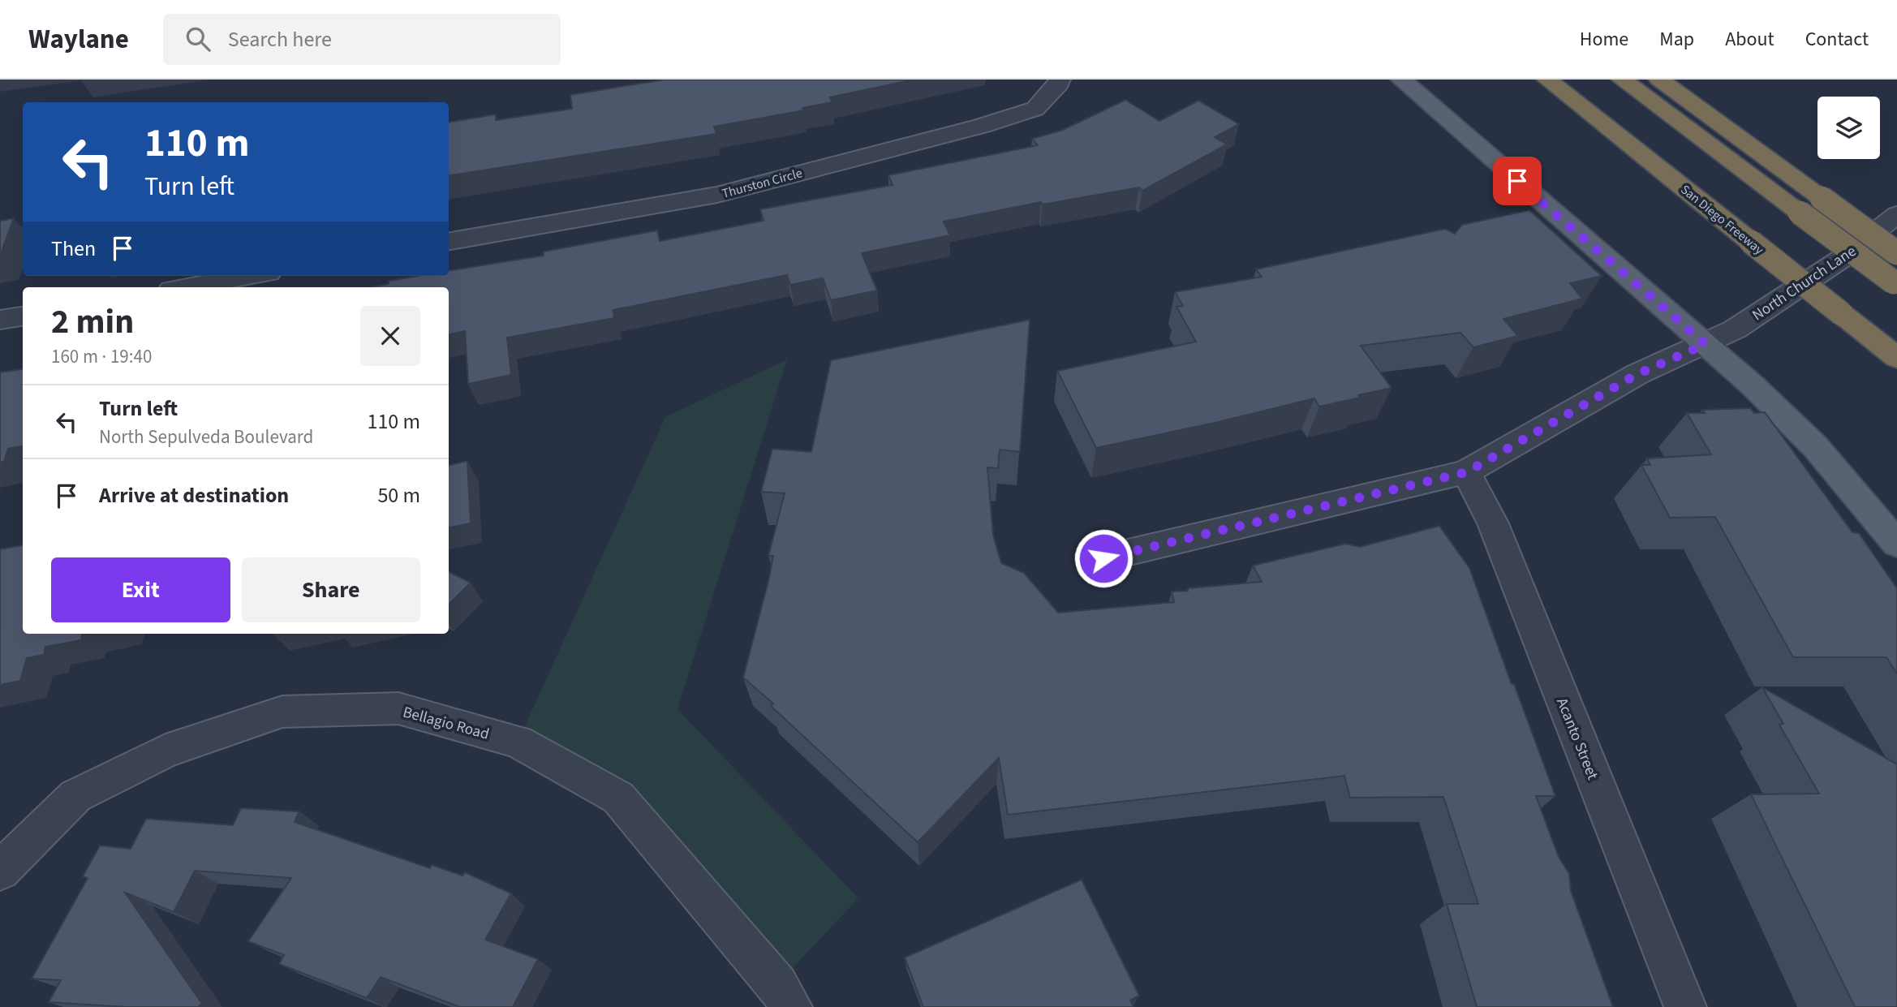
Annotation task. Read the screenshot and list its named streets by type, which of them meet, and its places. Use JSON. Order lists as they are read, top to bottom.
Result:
{
  "streets": {
    "highway": ["San Diego Freeway"],
    "street": [
      "Thurston Circle",
      "North Church Lane",
      "Bellagio Road",
      "Acanto Street"
    ]
  },
  "crossings": [
    ["North Church Lane", "Acanto Street"]
  ],
  "page": {
    "header": "Waylane",
    "search": "Search here",
    "nav": [
      "Home",
      "Map",
      "About",
      "Contact"
    ],
    "turn": ["110 m", "Turn left"],
    "then": "Then",
    "heading": ["2 min", "160 m · 19:40"],
    "list": [
      {
        "name": "Turn left",
        "note": "North Sepulveda Boulevard",
        "value": "110 m"
      },
      {
        "name": "Arrive at destination",
        "value": "50 m"
      }
    ],
    "buttons": ["Exit", "Share"]
  }
}
